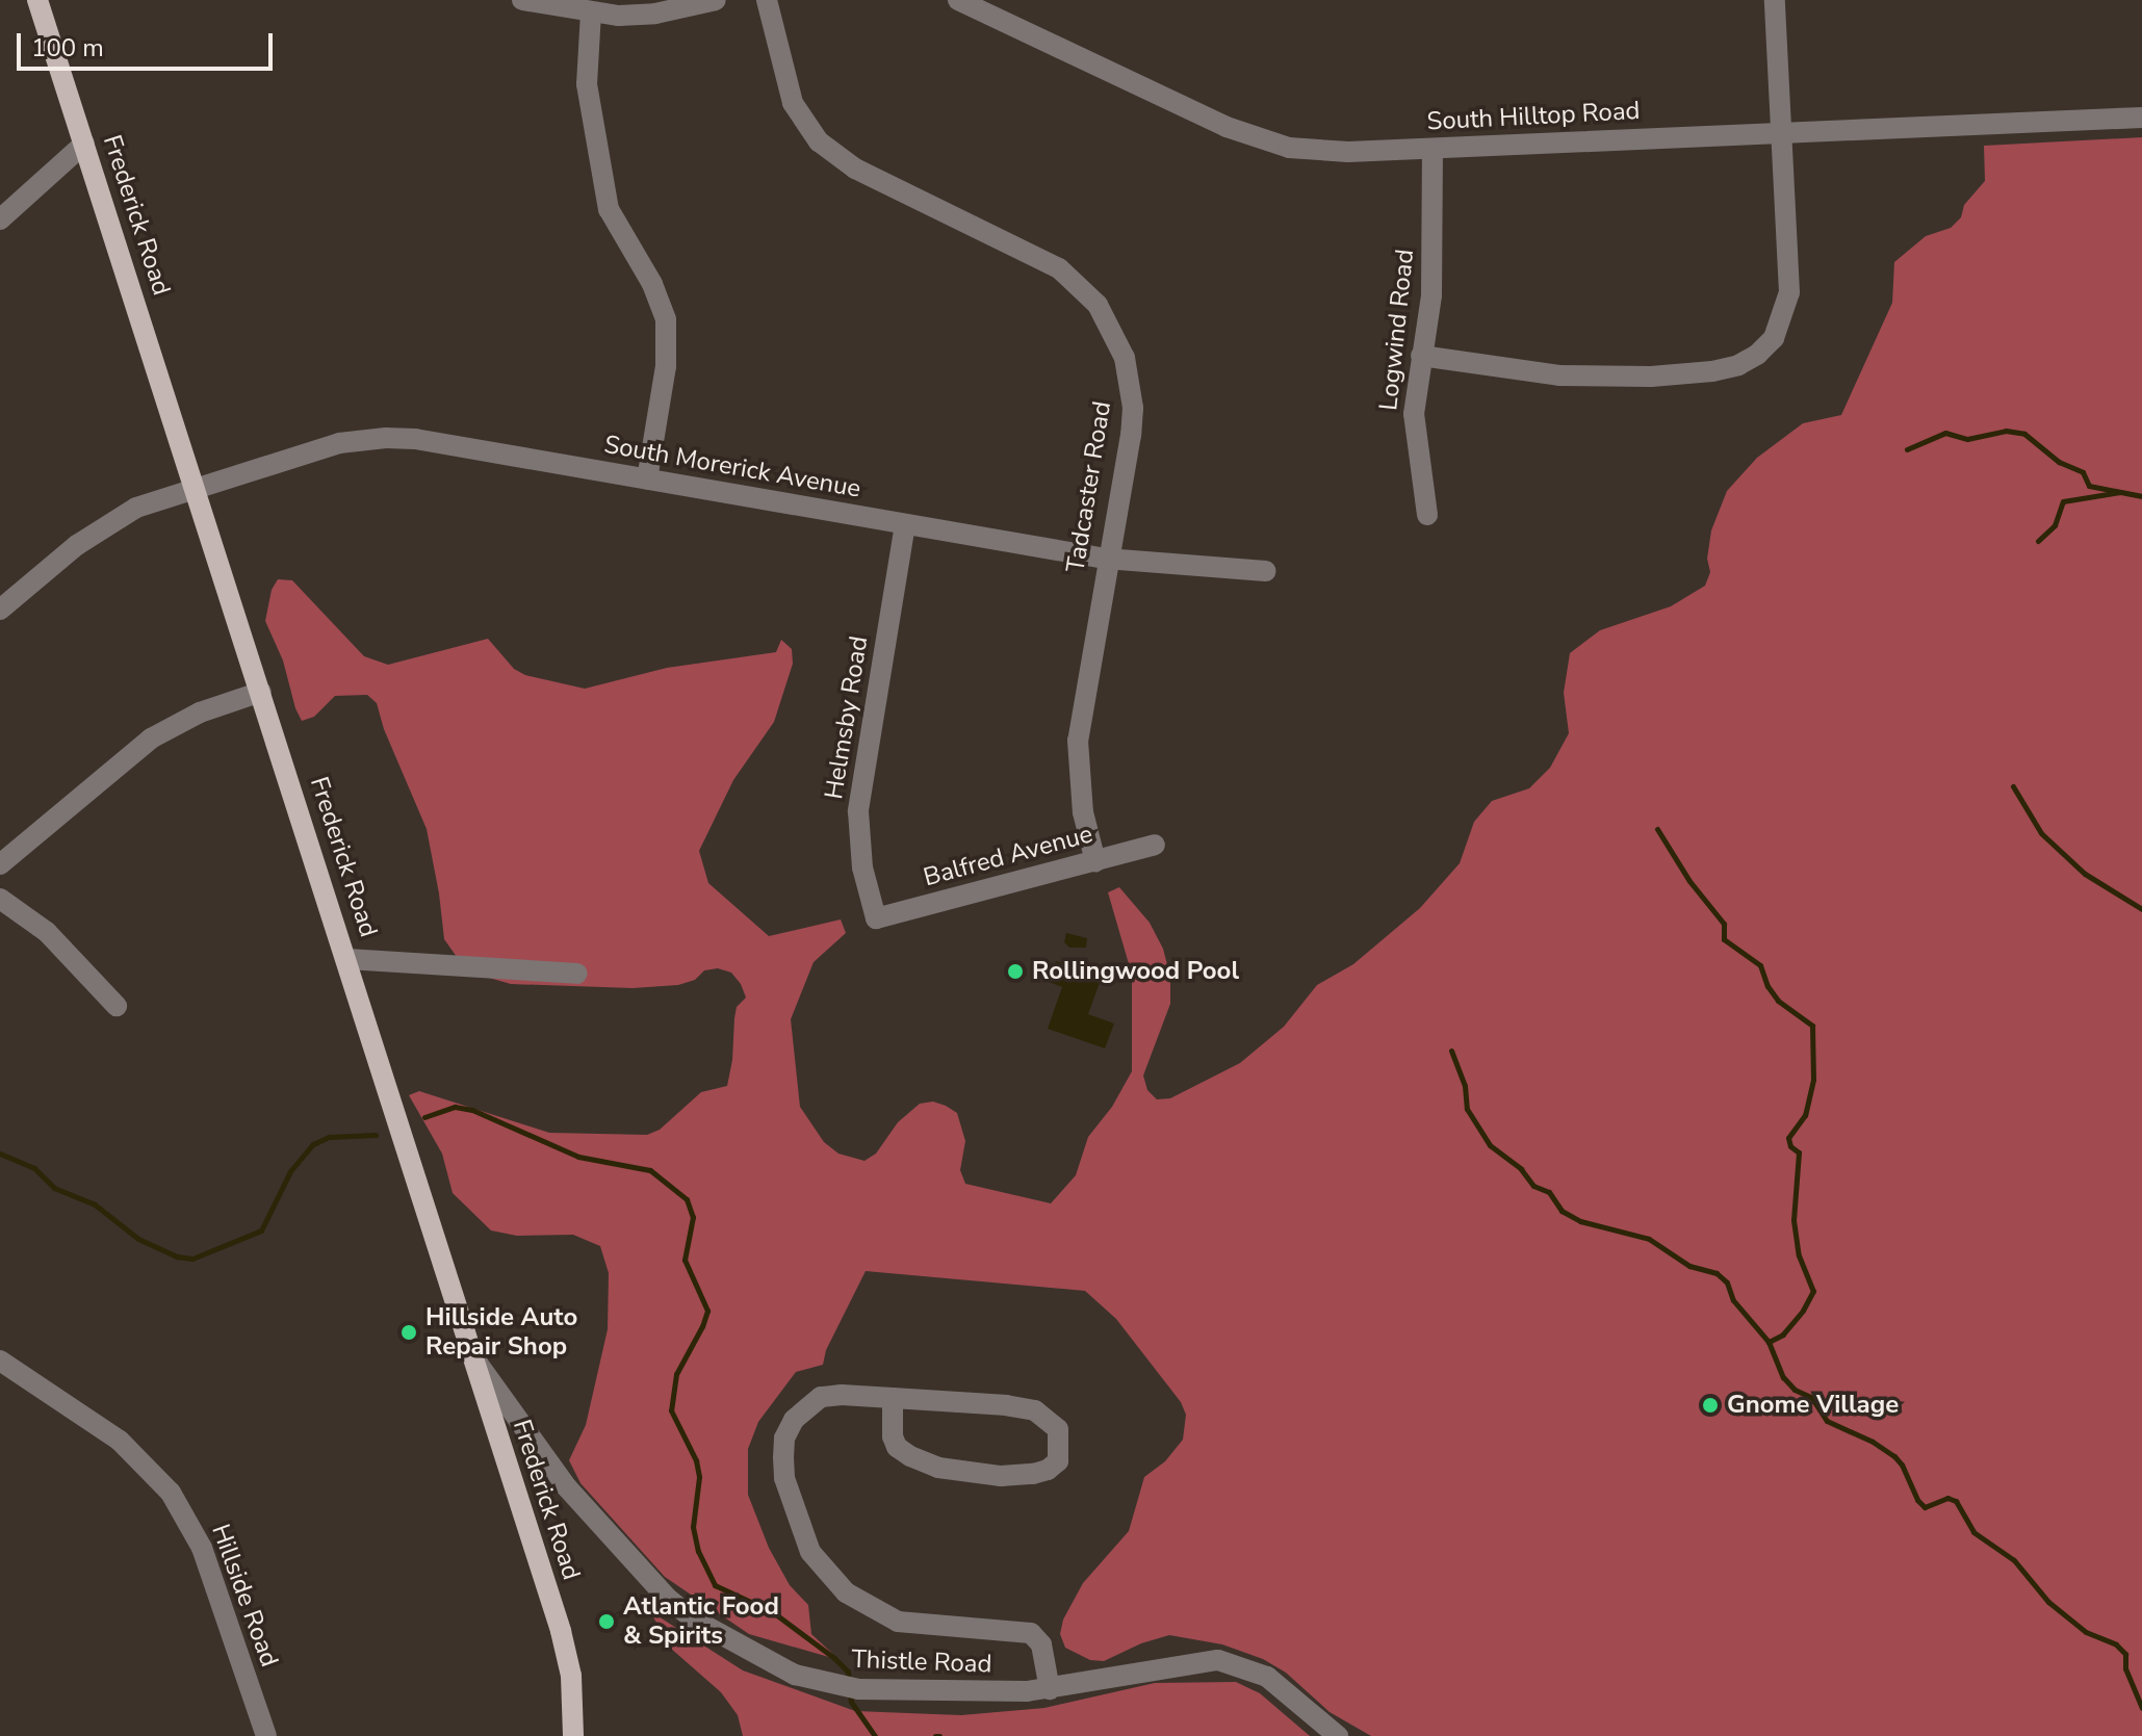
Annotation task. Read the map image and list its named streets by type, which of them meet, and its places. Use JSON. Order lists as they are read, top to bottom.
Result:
{
  "streets": {
    "main road": ["Frederick Road"],
    "street": [
      "South Hilltop Road",
      "Logwind Road",
      "South Morerick Avenue",
      "Tadcaster Road",
      "Helmsby Road",
      "Balfred Avenue",
      "Hillside Road",
      "Thistle Road"
    ]
  },
  "crossings": [
    ["South Hilltop Road", "Logwind Road"],
    ["Frederick Road", "South Morerick Avenue"],
    ["Frederick Road", "Thistle Road"],
    ["South Morerick Avenue", "Tadcaster Road"],
    ["South Morerick Avenue", "Helmsby Road"],
    ["Tadcaster Road", "Balfred Avenue"],
    ["Helmsby Road", "Balfred Avenue"]
  ],
  "places": [
    "Rollingwood Pool",
    "Hillside Auto Repair Shop",
    "Gnome Village",
    "Atlantic Food & Spirits"
  ],
  "scale_bar": "100 m"
}
